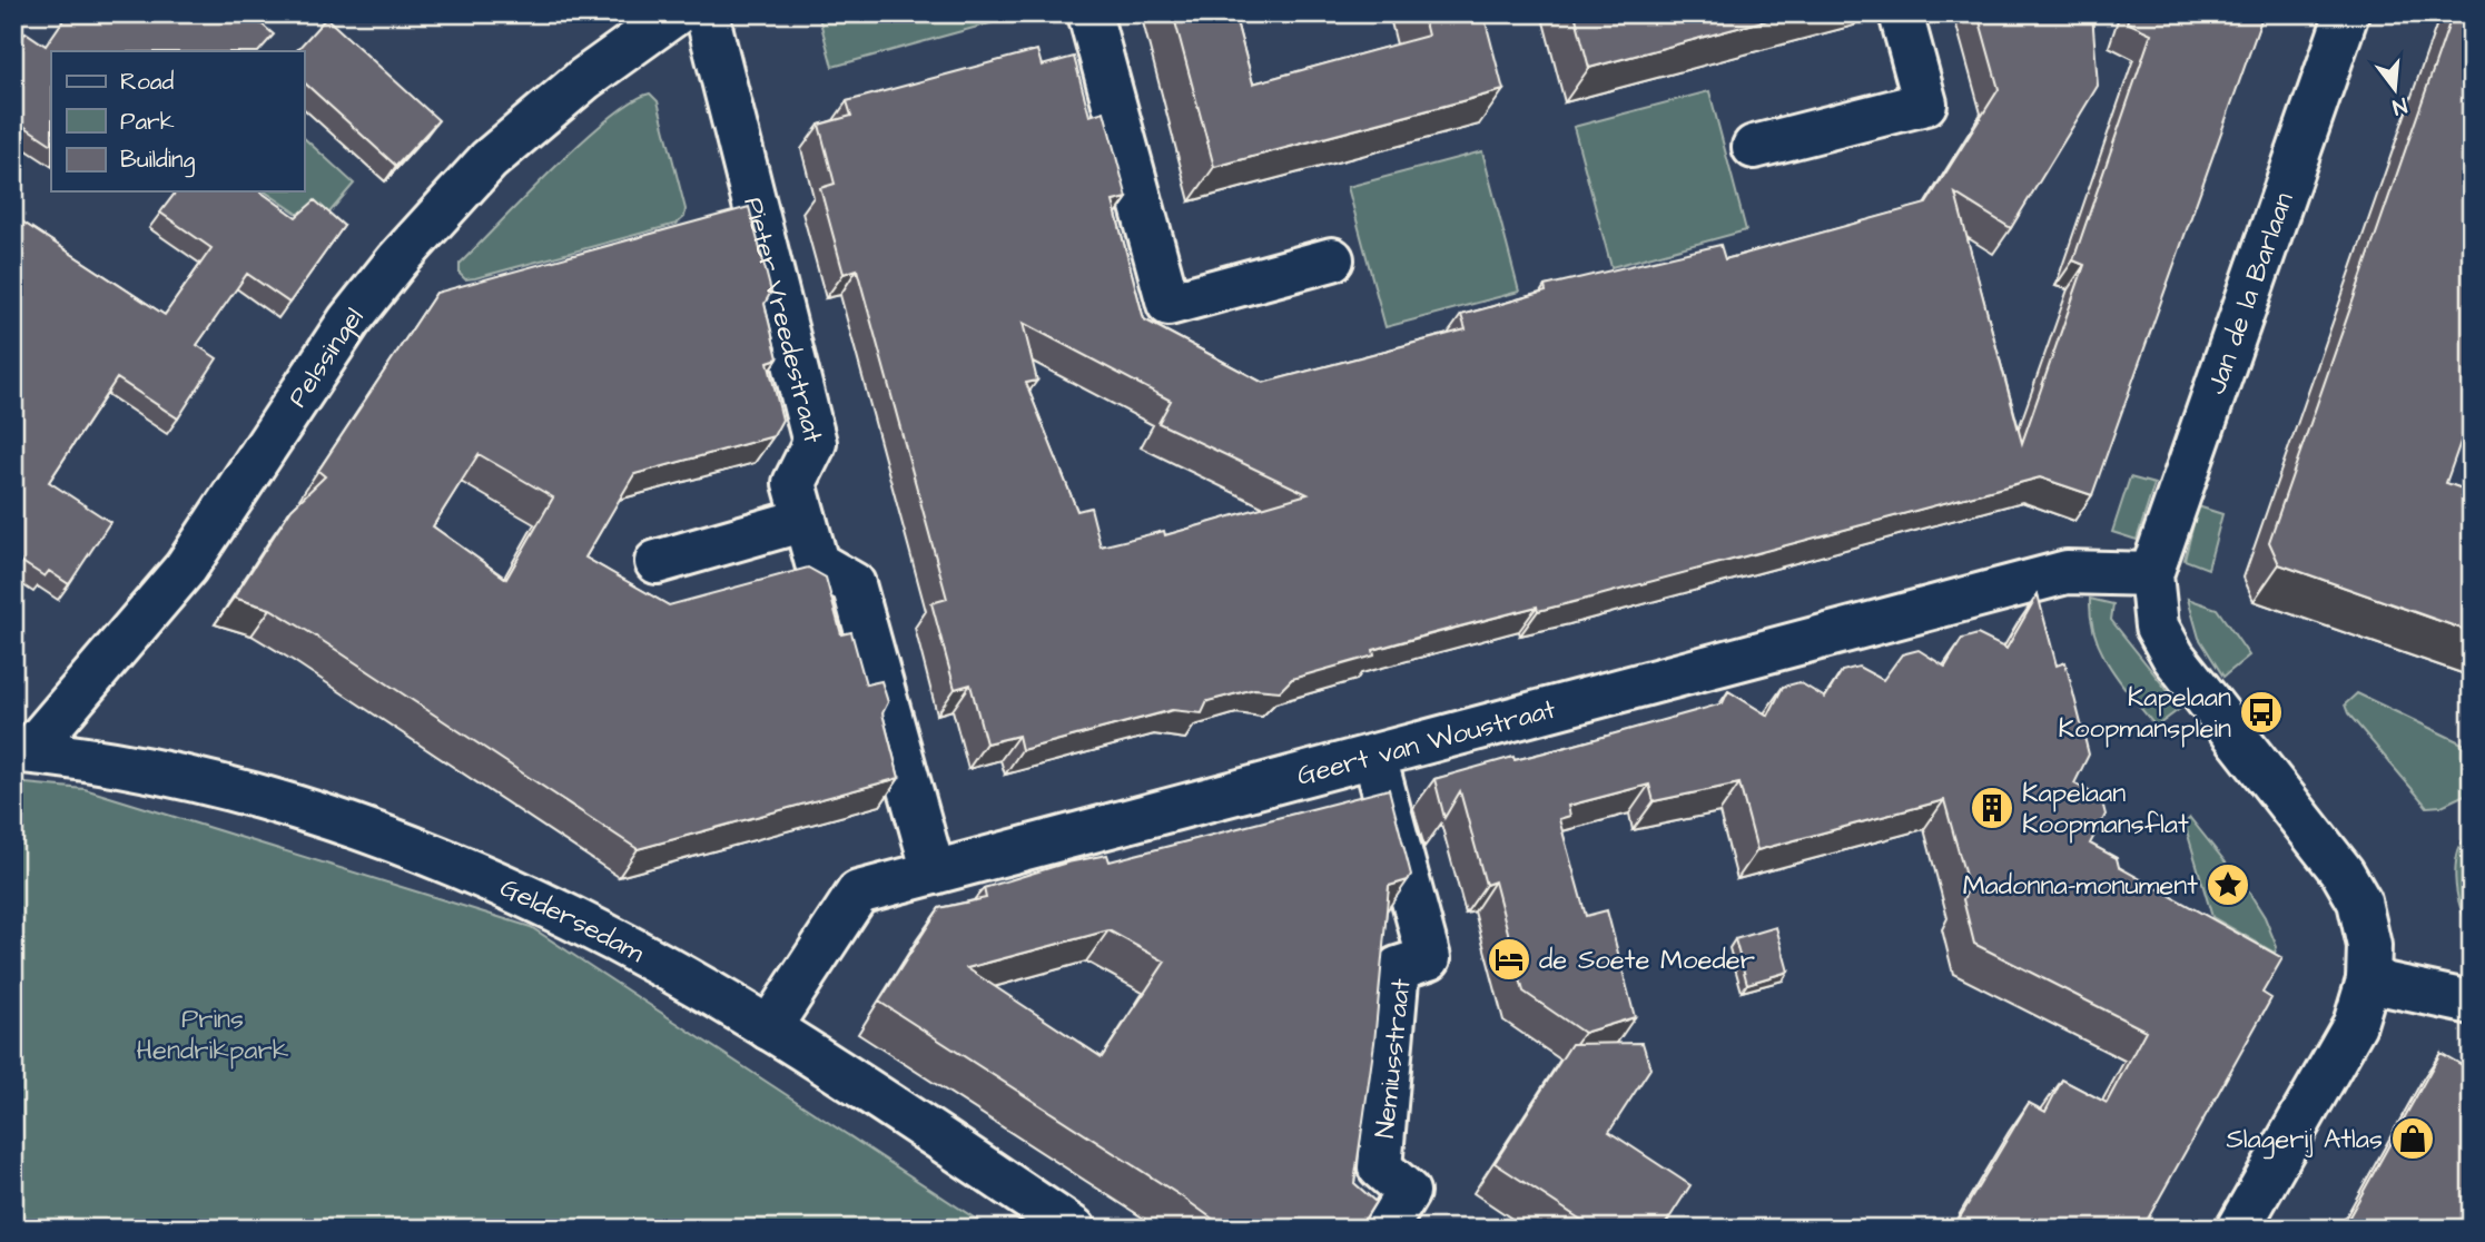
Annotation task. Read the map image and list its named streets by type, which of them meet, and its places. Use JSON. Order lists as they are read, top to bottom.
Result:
{
  "streets": {
    "street": [
      "Jan de la Barlaan",
      "Pieter Vreedestraat",
      "Pelssingel",
      "Geert van Woustraat",
      "Geldersedam",
      "Nemiusstraat"
    ]
  },
  "crossings": [
    ["Jan de la Barlaan", "Geert van Woustraat"],
    ["Pieter Vreedestraat", "Geert van Woustraat"],
    ["Pelssingel", "Geldersedam"],
    ["Geert van Woustraat", "Geldersedam"],
    ["Geert van Woustraat", "Nemiusstraat"]
  ],
  "parks": ["Prins Hendrikpark"],
  "places": {
    "bus stop": ["Kapelaan Koopmansplein"],
    "building": ["Kapelaan Koopmansflat"],
    "place": ["Madonna-monument"],
    "hotel": ["de Soete Moeder"],
    "shop": ["Slagerij Atlas"]
  },
  "legend": ["Road", "Park", "Building"],
  "north": "bottom"
}
